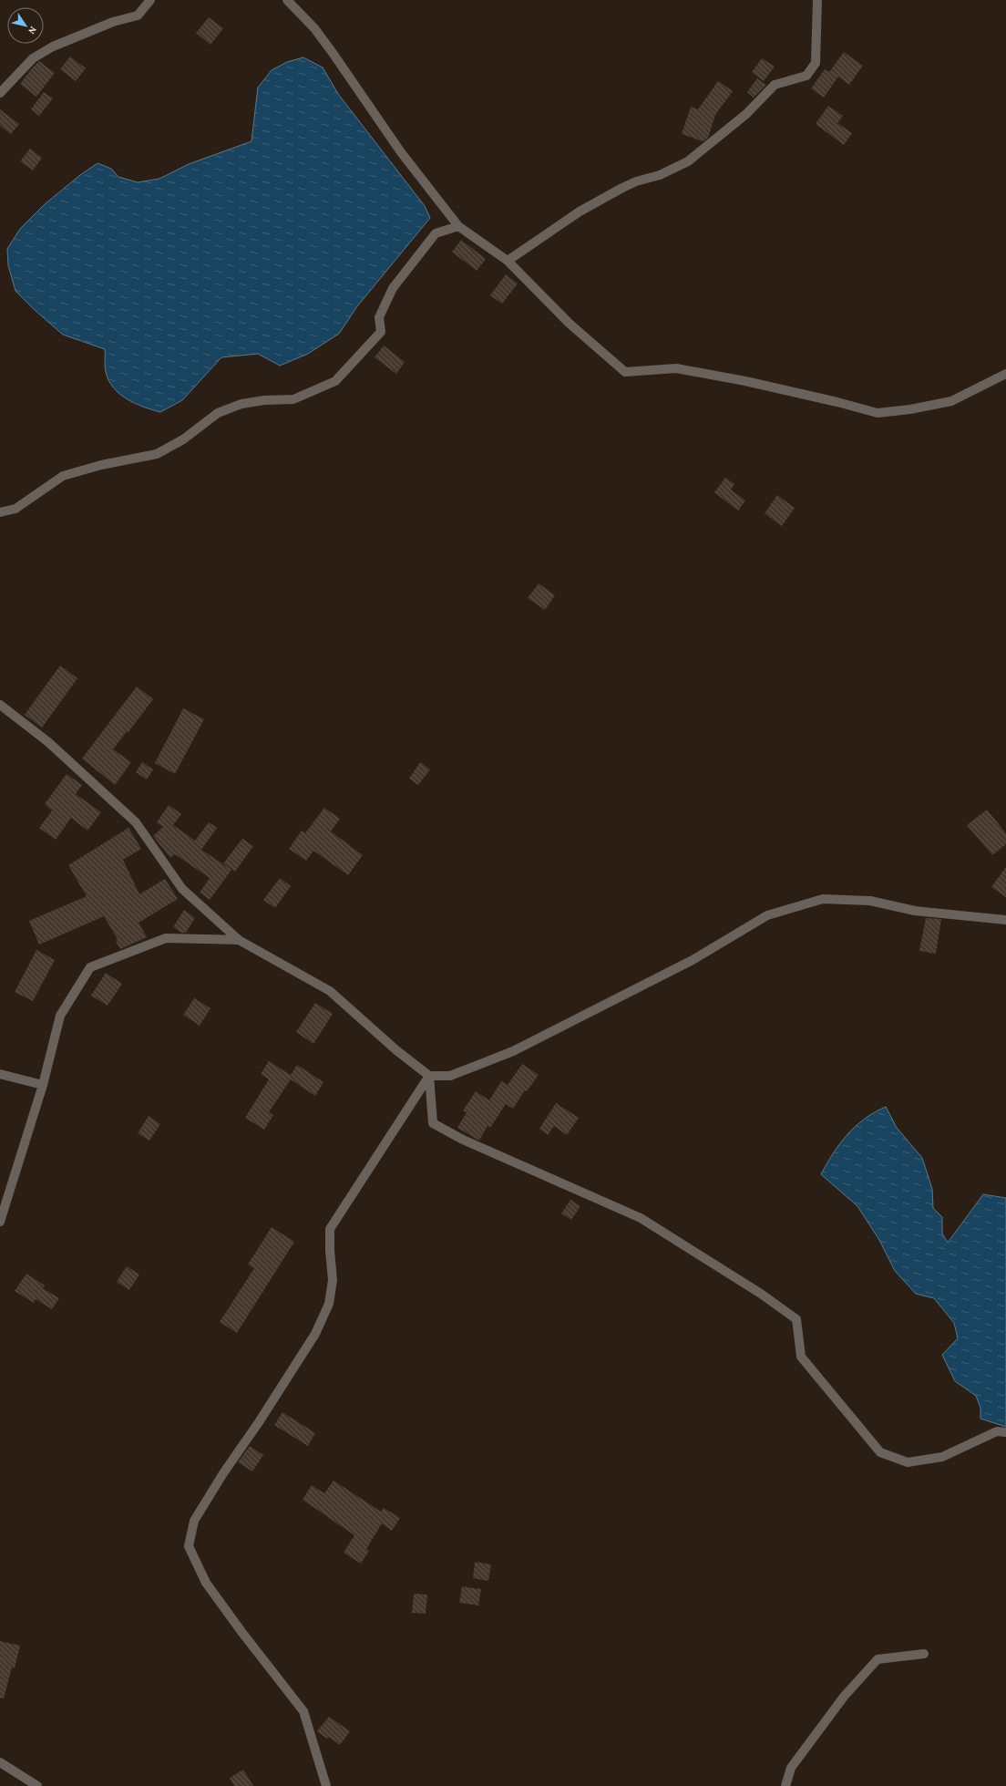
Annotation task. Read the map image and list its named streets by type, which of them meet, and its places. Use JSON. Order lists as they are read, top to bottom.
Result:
{
  "north": "bottom right"
}
